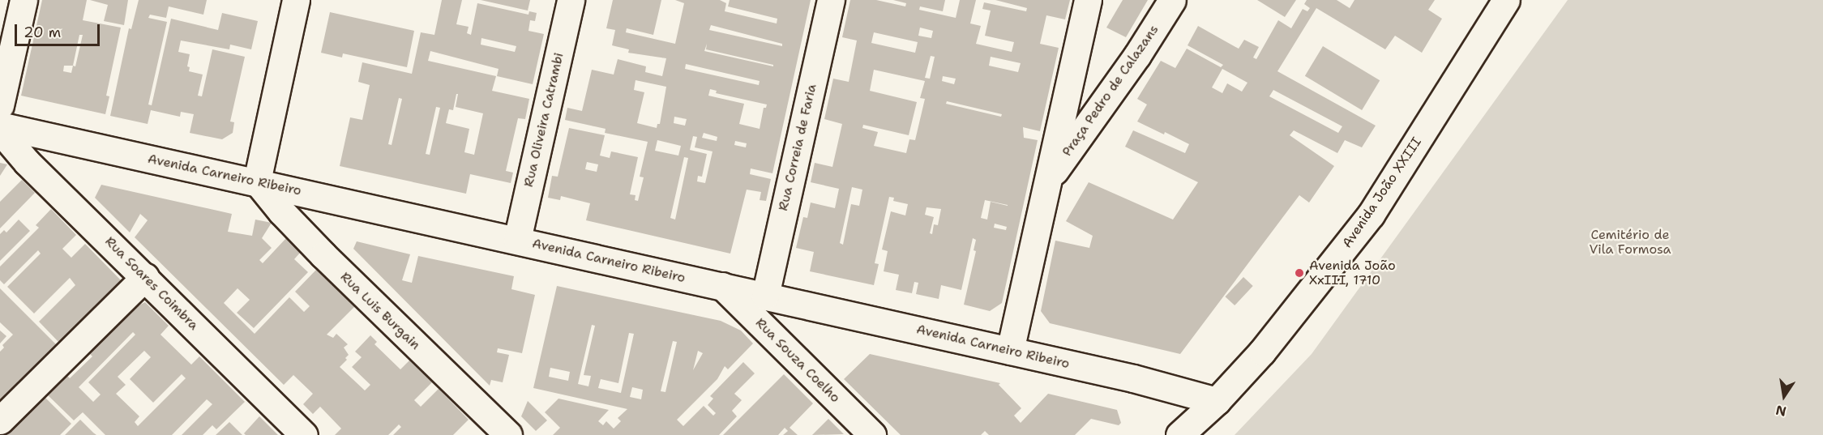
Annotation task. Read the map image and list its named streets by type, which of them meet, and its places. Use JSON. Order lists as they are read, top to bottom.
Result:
{
  "streets": {
    "street": [
      "Praça Pedro de Calazans",
      "Rua Oliveira Catrambi",
      "Rua Correia de Faria",
      "Avenida Carneiro Ribeiro",
      "Avenida João XXIII",
      "Rua Soares Coimbra",
      "Rua Luis Burgain",
      "Rua Souza Coelho"
    ]
  },
  "crossings": [
    ["Rua Oliveira Catrambi", "Avenida Carneiro Ribeiro"],
    ["Rua Correia de Faria", "Avenida Carneiro Ribeiro"],
    ["Avenida Carneiro Ribeiro", "Avenida João XXIII"],
    ["Avenida Carneiro Ribeiro", "Rua Luis Burgain"],
    ["Avenida Carneiro Ribeiro", "Rua Souza Coelho"]
  ],
  "parks": ["Cemitério de Vila Formosa"],
  "places": ["Avenida João XxIII, 1710"],
  "scale_bar": "20 m",
  "north": "bottom"
}
